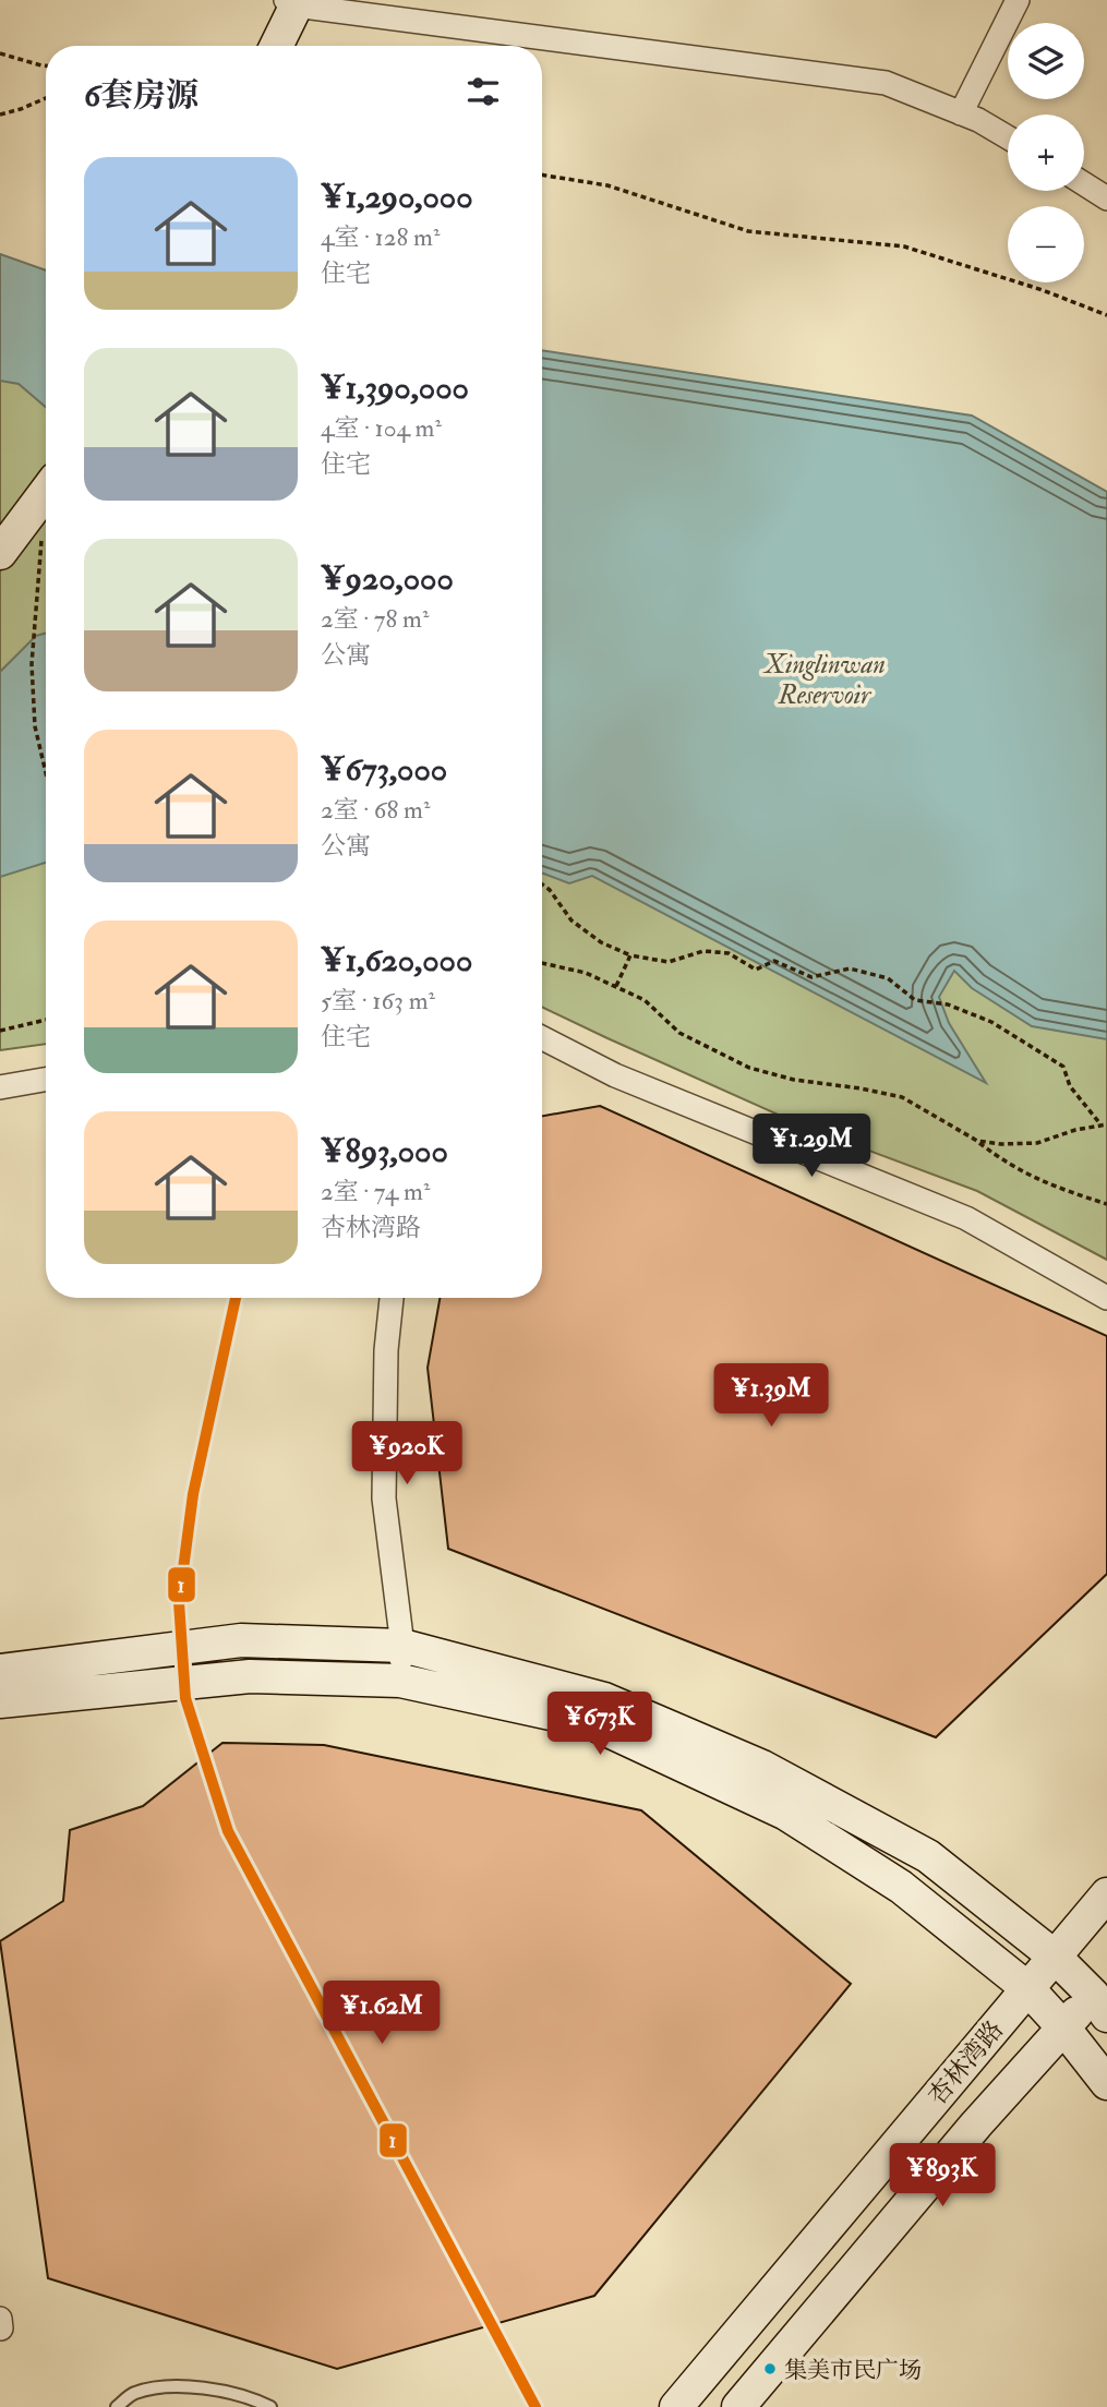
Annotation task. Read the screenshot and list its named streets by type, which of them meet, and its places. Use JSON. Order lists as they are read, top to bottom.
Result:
{
  "streets": {
    "street": ["杏林湾路"]
  },
  "water": ["Xinglinwan Reservoir"],
  "places": ["集美市民广场"],
  "lines": ["transit line 1"],
  "page": {
    "map_buttons": ["+", "−"],
    "heading": "6套房源",
    "list": [
      {
        "name": "¥1,290,000",
        "note": "4室 · 128 m² · 住宅"
      },
      {
        "name": "¥1,390,000",
        "note": "4室 · 104 m² · 住宅"
      },
      {
        "name": "¥920,000",
        "note": "2室 · 78 m² · 公寓"
      },
      {
        "name": "¥673,000",
        "note": "2室 · 68 m² · 公寓"
      },
      {
        "name": "¥1,620,000",
        "note": "5室 · 163 m² · 住宅"
      },
      {
        "name": "¥893,000",
        "note": "2室 · 74 m² · 杏林湾路"
      }
    ],
    "price": [
      "¥1.29M",
      "¥1.39M",
      "¥920K",
      "¥673K",
      "¥1.62M",
      "¥893K"
    ]
  }
}
